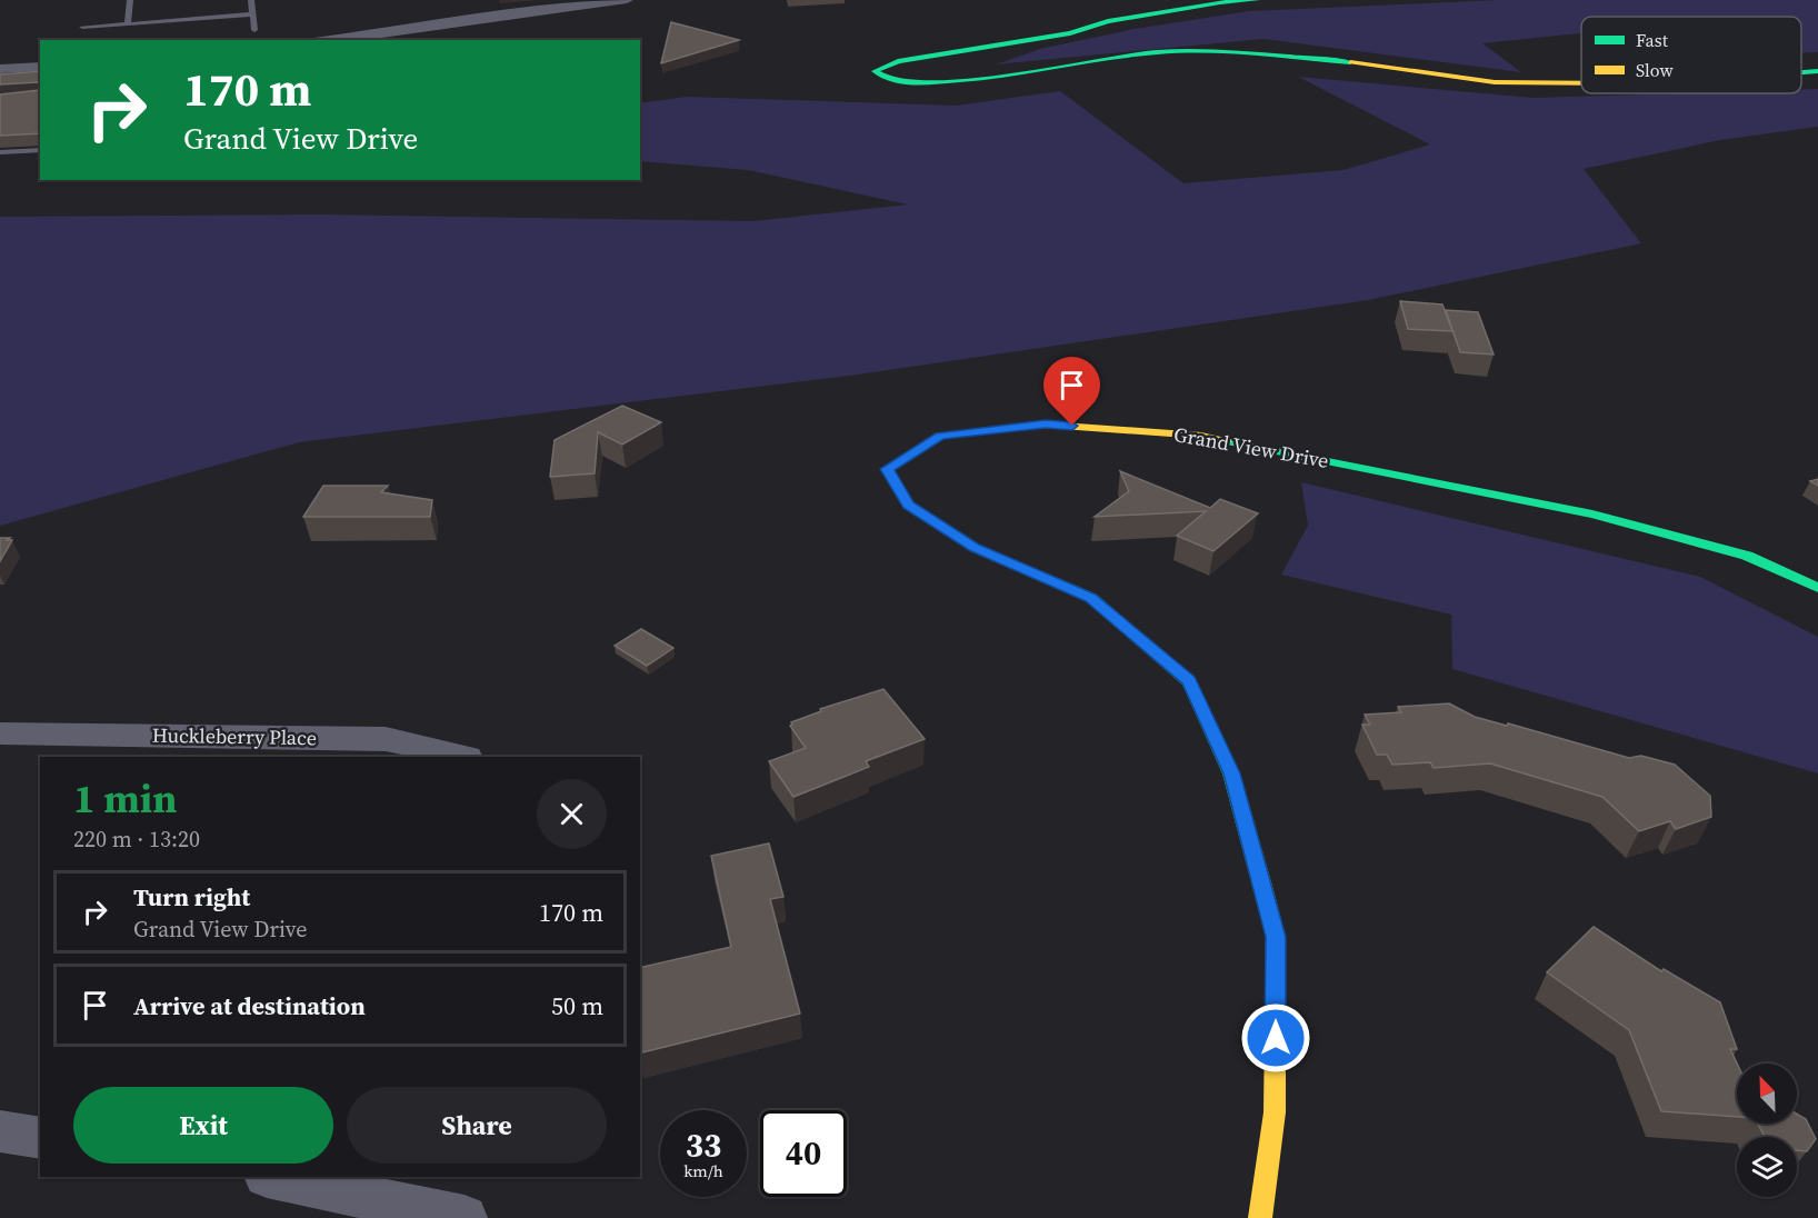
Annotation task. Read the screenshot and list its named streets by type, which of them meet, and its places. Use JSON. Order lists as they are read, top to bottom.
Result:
{
  "streets": {
    "street": ["Grand View Drive", "Huckleberry Place"]
  },
  "legend": ["Fast", "Slow"],
  "north": "top left",
  "page": {
    "turn": ["170 m", "Grand View Drive"],
    "heading": ["1 min", "220 m · 13:20"],
    "list": [
      {
        "name": "Turn right",
        "note": "Grand View Drive",
        "value": "170 m"
      },
      {
        "name": "Arrive at destination",
        "value": "50 m"
      }
    ],
    "buttons": ["Exit", "Share"],
    "speed": "33 km/h",
    "limit": "40"
  }
}
